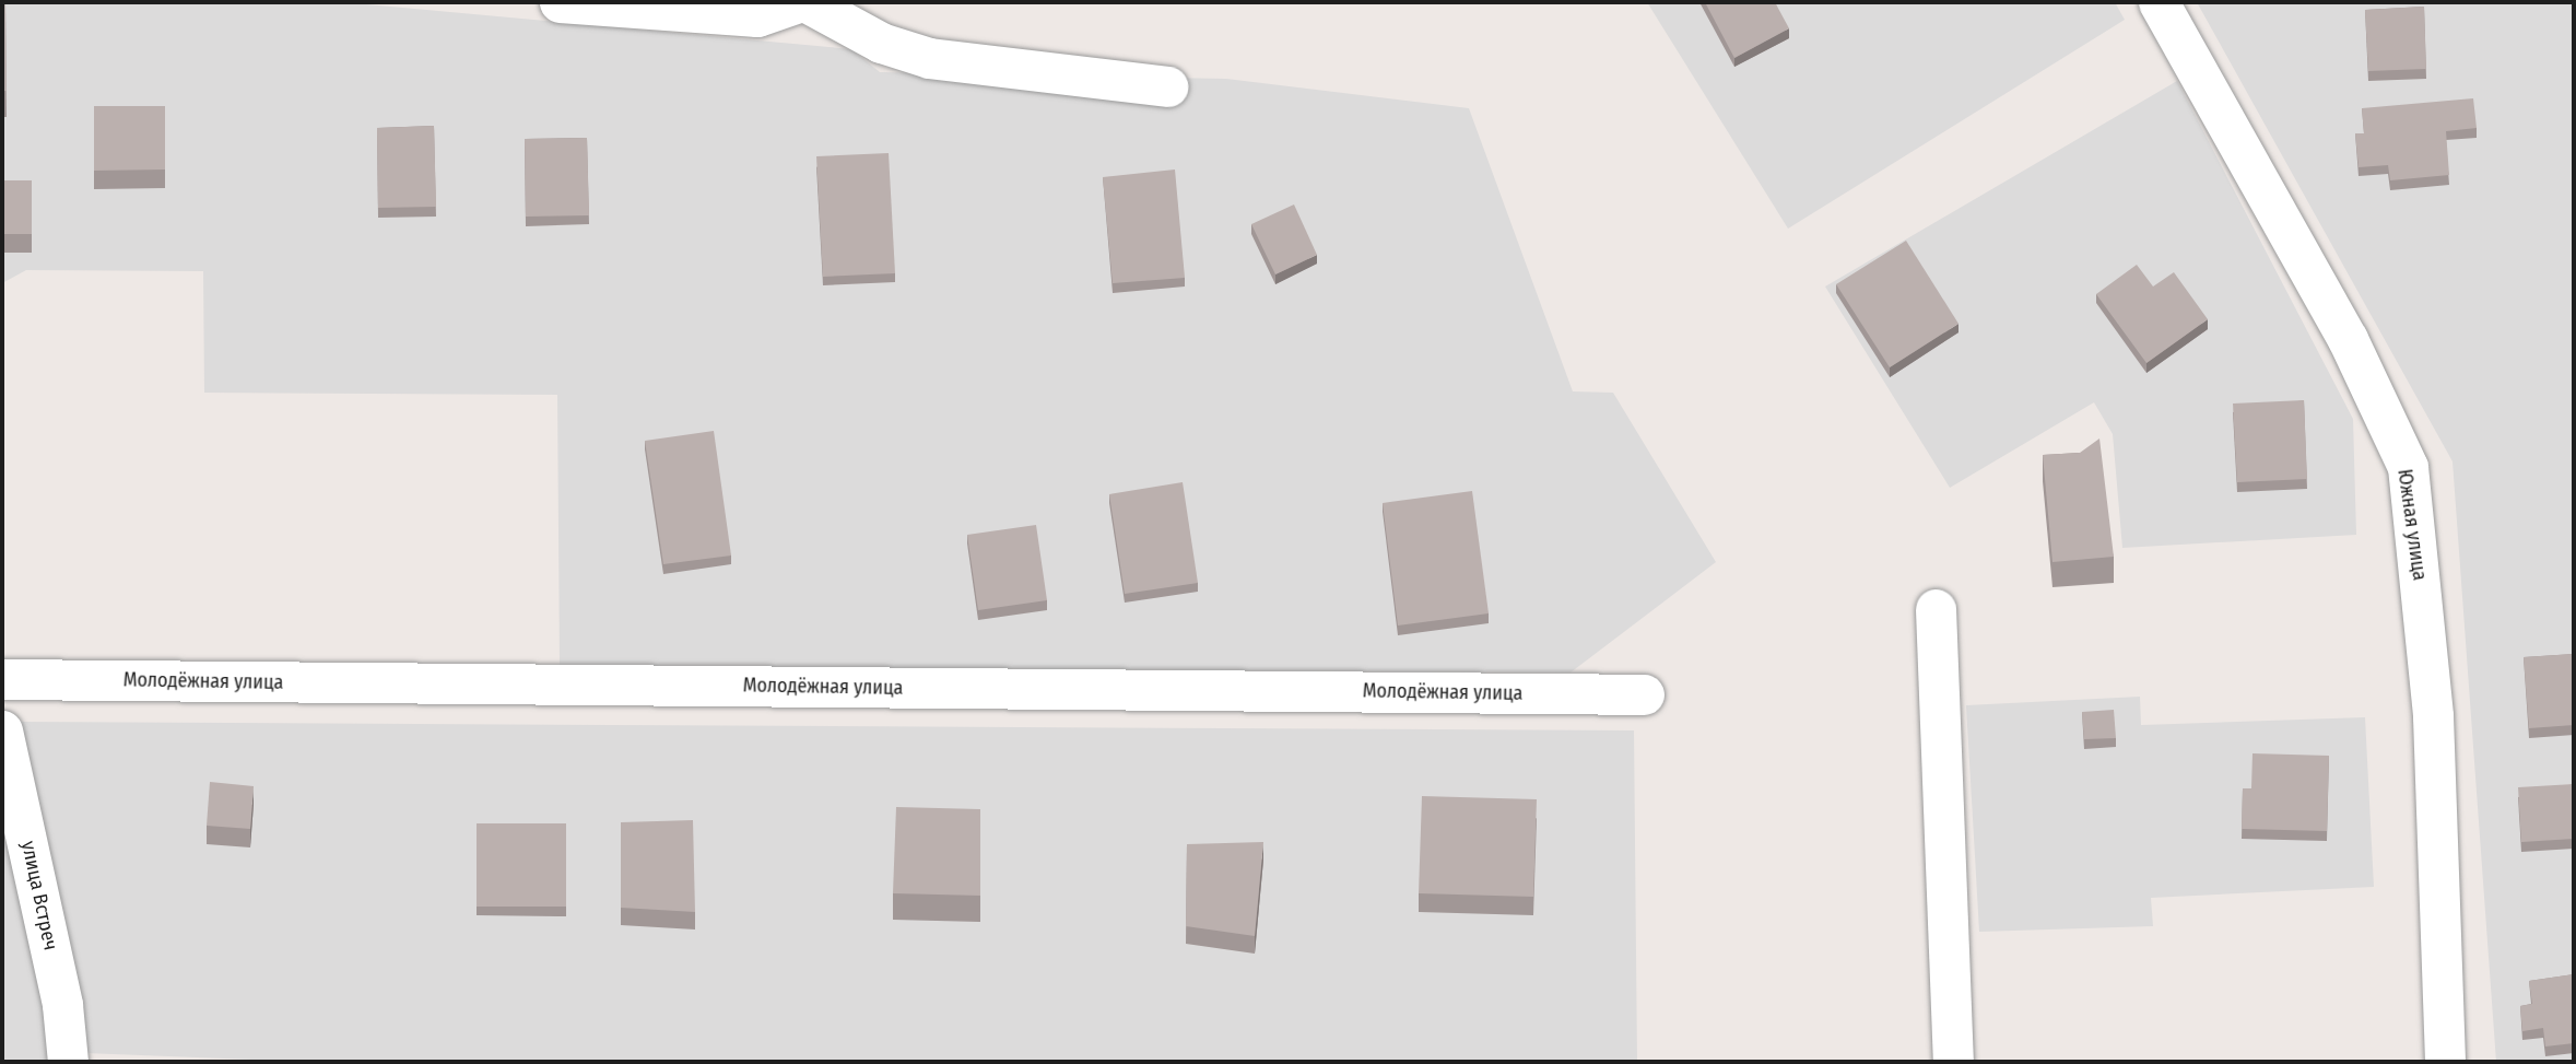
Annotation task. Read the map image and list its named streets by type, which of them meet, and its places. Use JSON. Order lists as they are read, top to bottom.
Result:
{
  "streets": {
    "street": ["Южная улица", "Молодёжная улица", "улица Встреч"]
  }
}
